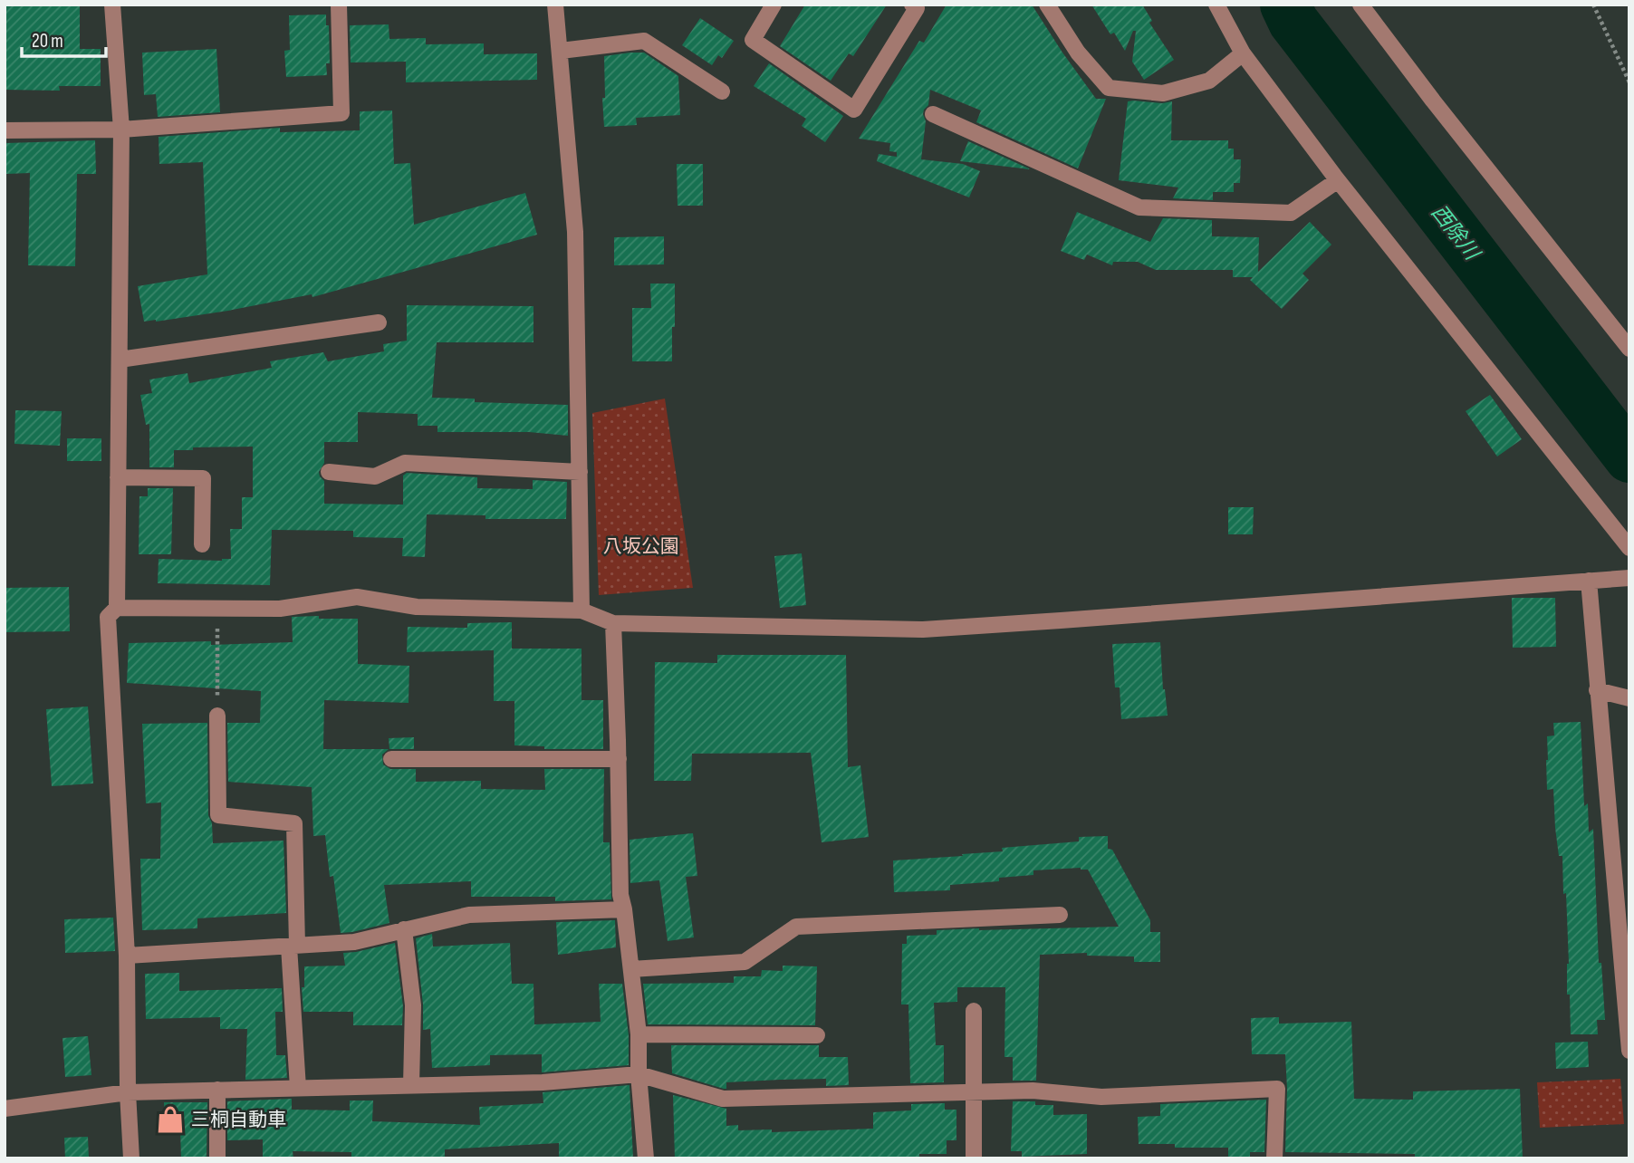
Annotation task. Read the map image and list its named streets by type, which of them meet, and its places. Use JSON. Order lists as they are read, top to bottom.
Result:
{
  "water": ["西除川"],
  "parks": ["八坂公園"],
  "places": {
    "shop": ["三桐自動車"]
  },
  "scale_bar": "20 m"
}
